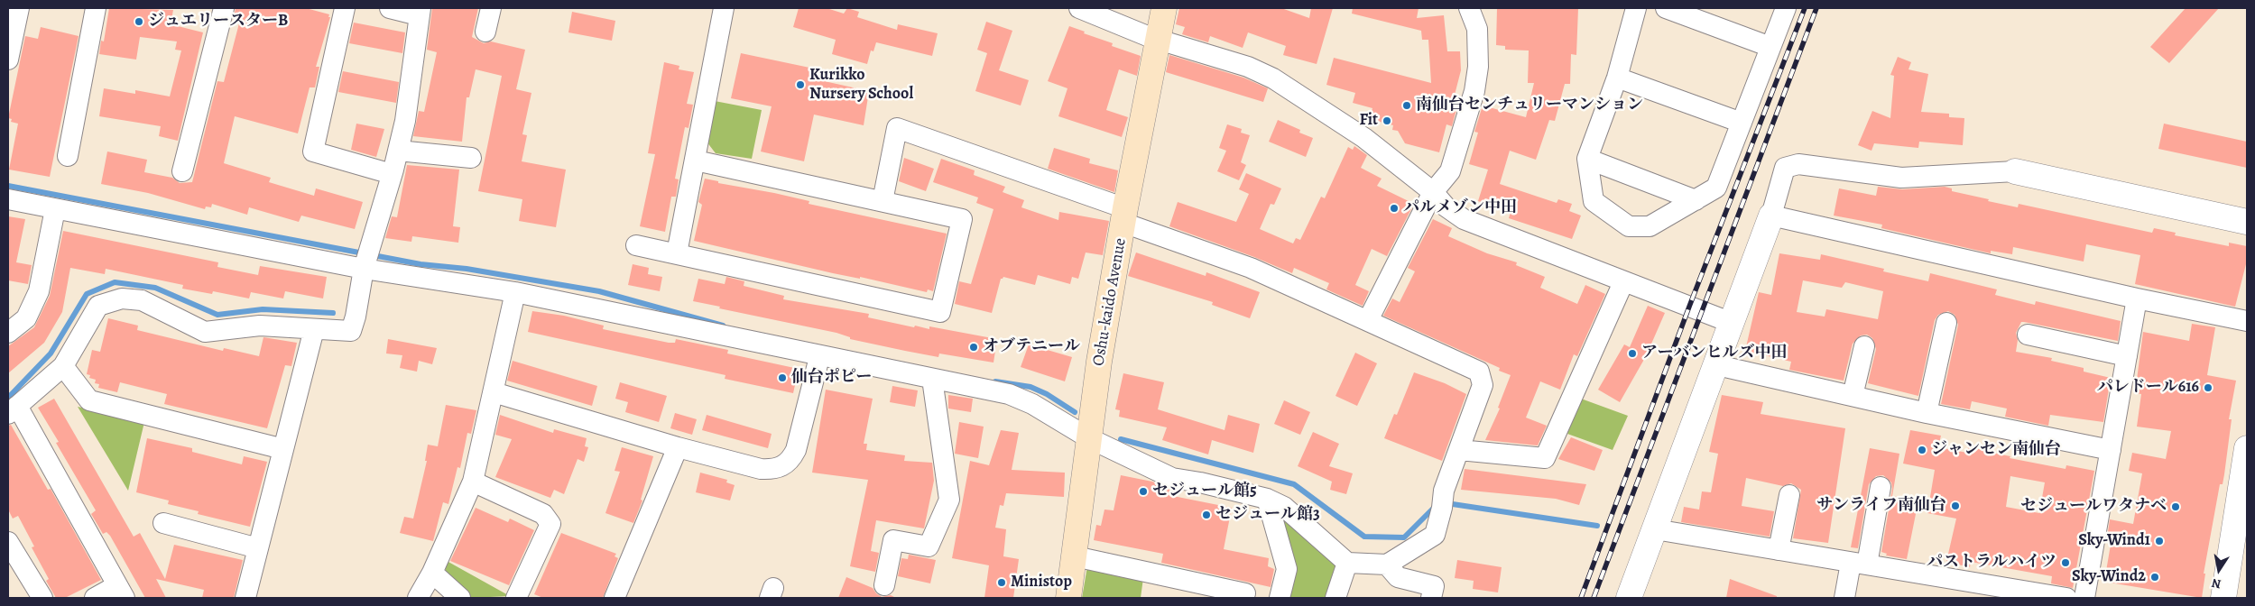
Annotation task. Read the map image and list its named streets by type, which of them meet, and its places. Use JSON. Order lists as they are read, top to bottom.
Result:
{
  "streets": {
    "main road": ["Oshu-kaido Avenue"]
  },
  "places": [
    "ジュエリースターB",
    "Kurikko Nursery School",
    "南仙台センチュリーマンション",
    "Fit",
    "パルメゾン中田",
    "オブテニール",
    "アーバンヒルズ中田",
    "仙台ポピー",
    "パレドール616",
    "ジャンセン南仙台",
    "セジュール館5",
    "サンライフ南仙台",
    "セジュールワタナベ",
    "セジュール館3",
    "Sky-Wind1",
    "パストラルハイツ",
    "Sky-Wind2",
    "Ministop"
  ],
  "north": "bottom"
}
